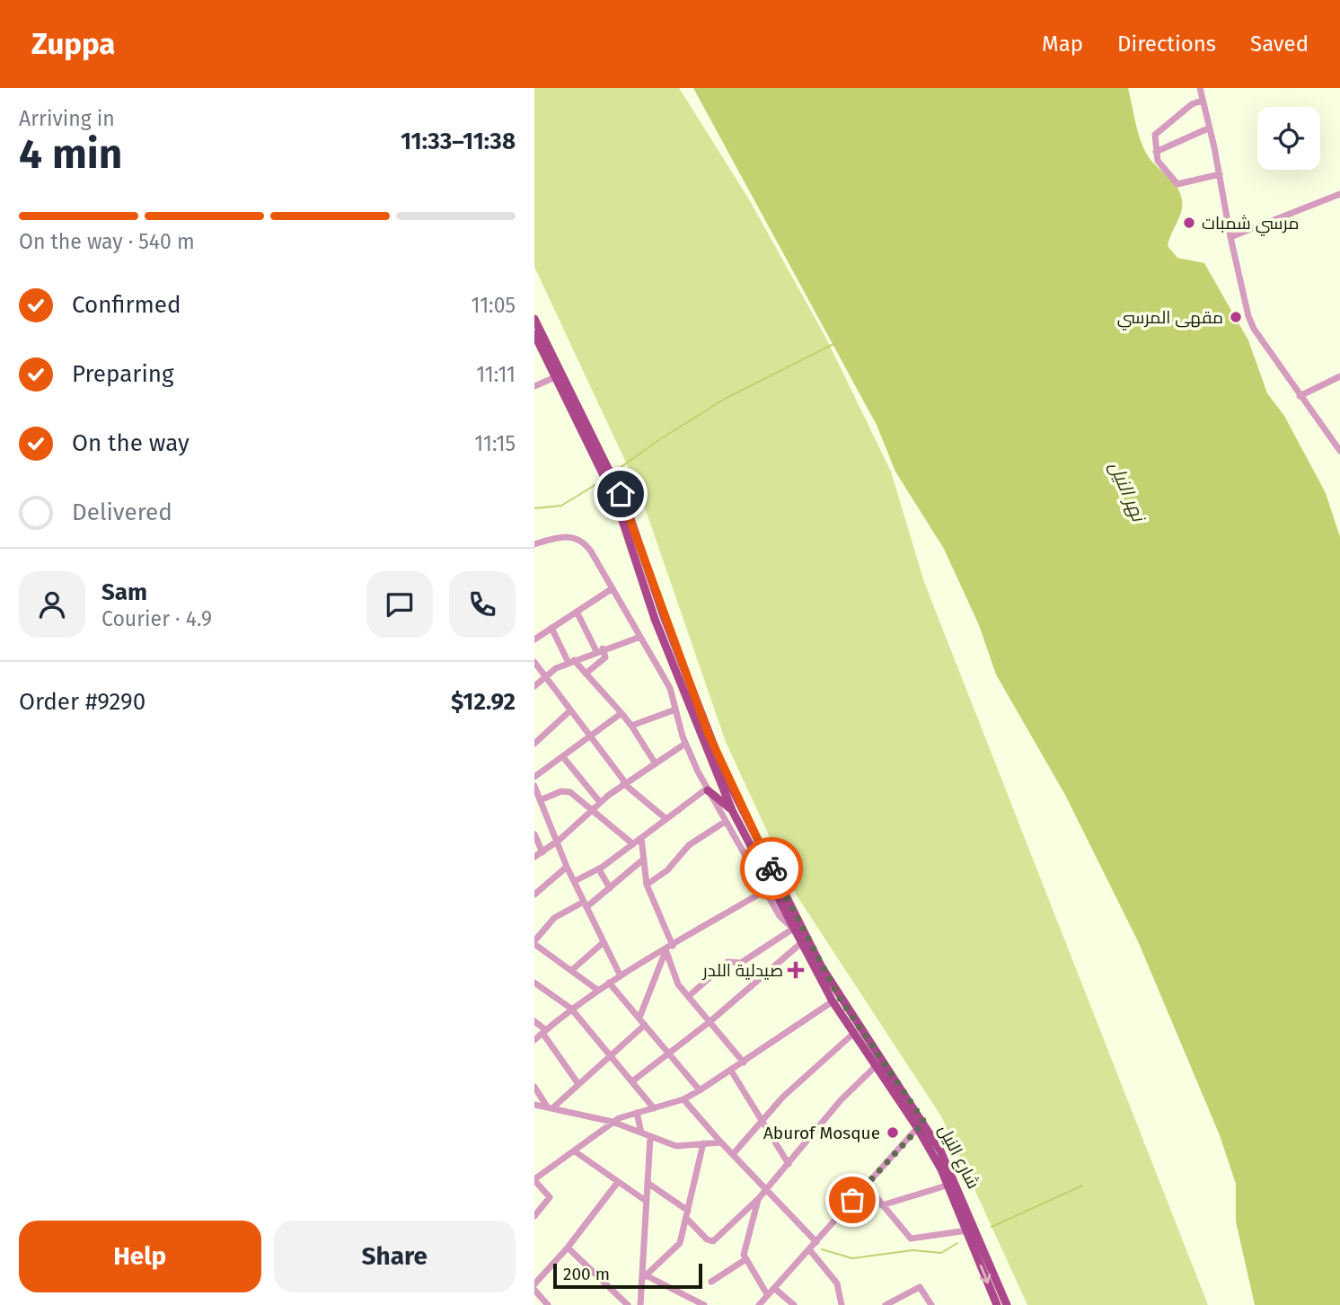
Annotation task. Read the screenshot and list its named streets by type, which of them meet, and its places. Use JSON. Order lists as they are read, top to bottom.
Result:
{
  "streets": {
    "main road": ["شارع النيل"]
  },
  "water": ["نهر النيل"],
  "places": {
    "other": ["مرسي شمبات", "مقهى المرسي", "Aburof Mosque"],
    "health": ["صيدلية اللدر"]
  },
  "scale_bar": "200 m",
  "page": {
    "header": "Zuppa",
    "nav": ["Map", "Directions", "Saved"],
    "heading": ["4 min", "Arriving in", "11:33–11:38"],
    "panel": [
      "Sam",
      "Courier · 4.9",
      "Order #9290",
      "$12.92"
    ],
    "bar": "On the way · 540 m",
    "list": [
      ["Confirmed", "11:05"],
      ["Preparing", "11:11"],
      ["On the way", "11:15"],
      "Delivered"
    ],
    "buttons": ["Help", "Share"],
    "scale": "200 m"
  }
}
